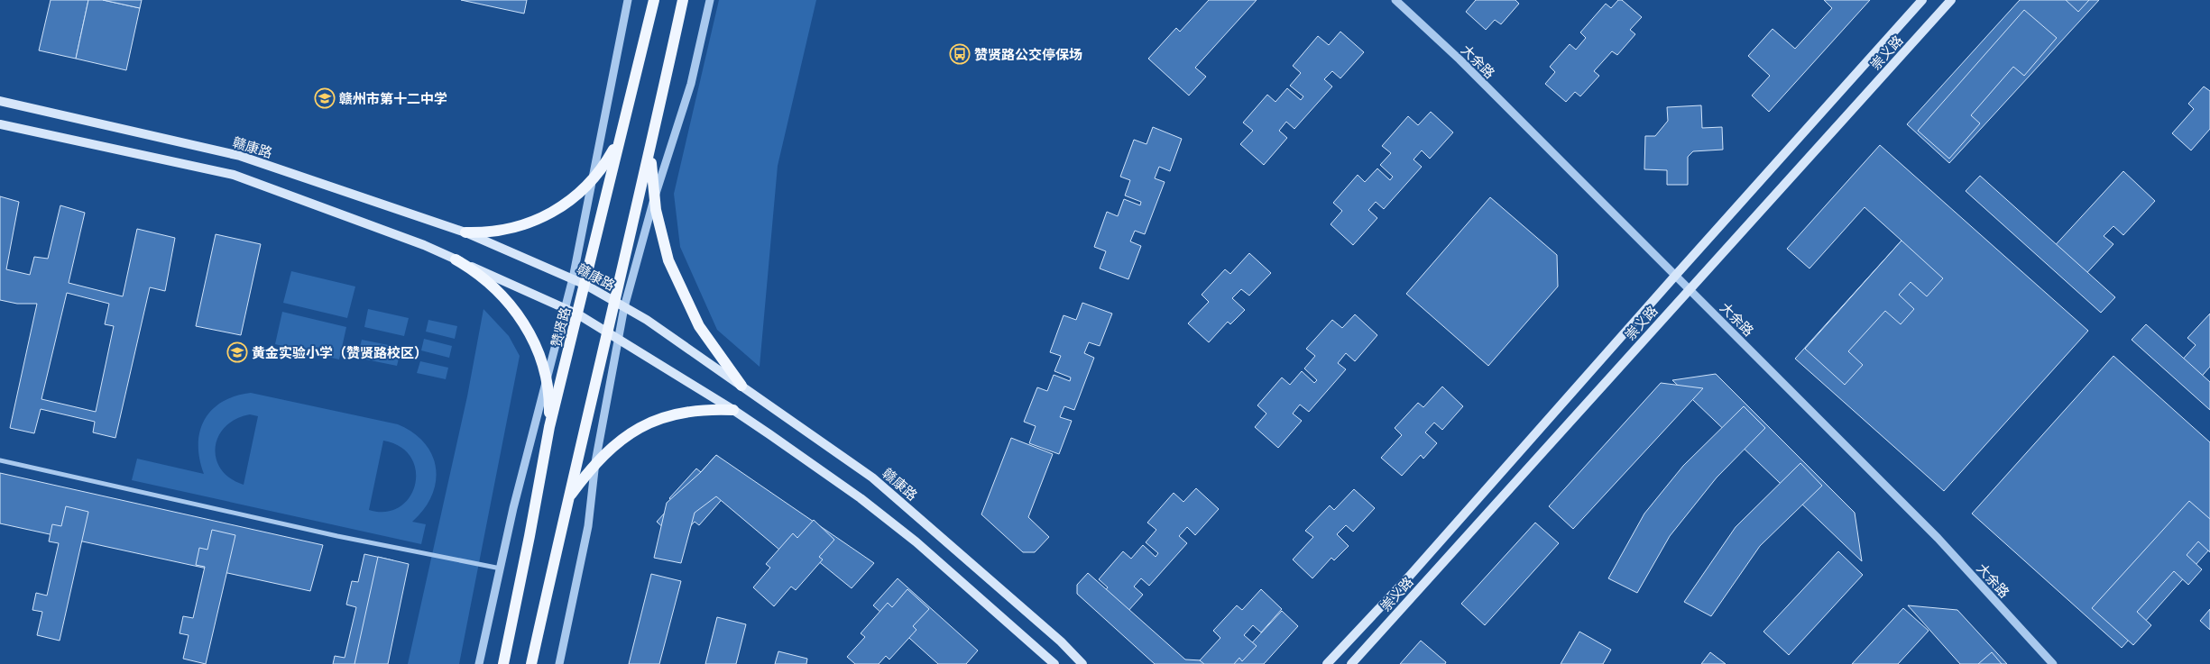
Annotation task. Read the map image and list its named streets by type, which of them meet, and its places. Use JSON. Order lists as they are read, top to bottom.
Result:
{
  "streets": {
    "main road": ["崇义路", "赣康路", "赞贤路"],
    "street": ["大余路"]
  },
  "crossings": [
    ["崇义路", "大余路"],
    ["赣康路", "赞贤路"]
  ],
  "places": {
    "bus stop": ["赞贤路公交停保场"],
    "school or university": ["赣州市第十二中学", "黄金实验小学（赞贤路校区）"]
  }
}
